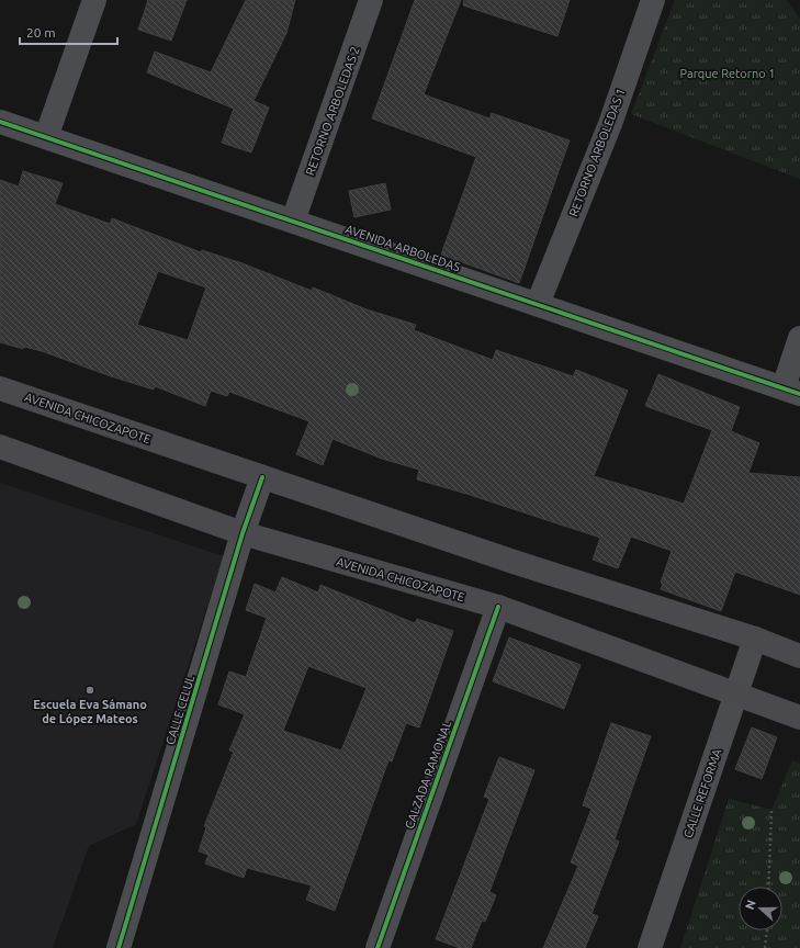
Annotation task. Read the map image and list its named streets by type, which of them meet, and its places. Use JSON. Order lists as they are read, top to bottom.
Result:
{
  "streets": {
    "main road": ["AVENIDA CHICOZAPOTE"],
    "street": [
      "RETORNO ARBOLEDAS 2",
      "RETORNO ARBOLEDAS 1",
      "AVENIDA ARBOLEDAS",
      "CALLE CELUL",
      "CALZADA RAMONAL",
      "CALLE REFORMA"
    ]
  },
  "crossings": [
    ["RETORNO ARBOLEDAS 2", "AVENIDA ARBOLEDAS"],
    ["RETORNO ARBOLEDAS 1", "AVENIDA ARBOLEDAS"],
    ["AVENIDA CHICOZAPOTE", "CALLE CELUL"],
    ["AVENIDA CHICOZAPOTE", "CALZADA RAMONAL"],
    ["AVENIDA CHICOZAPOTE", "CALLE REFORMA"]
  ],
  "parks": ["Parque Retorno 1"],
  "places": ["Escuela Eva Sámano de López Mateos"],
  "scale_bar": "20 m",
  "north": "left"
}
